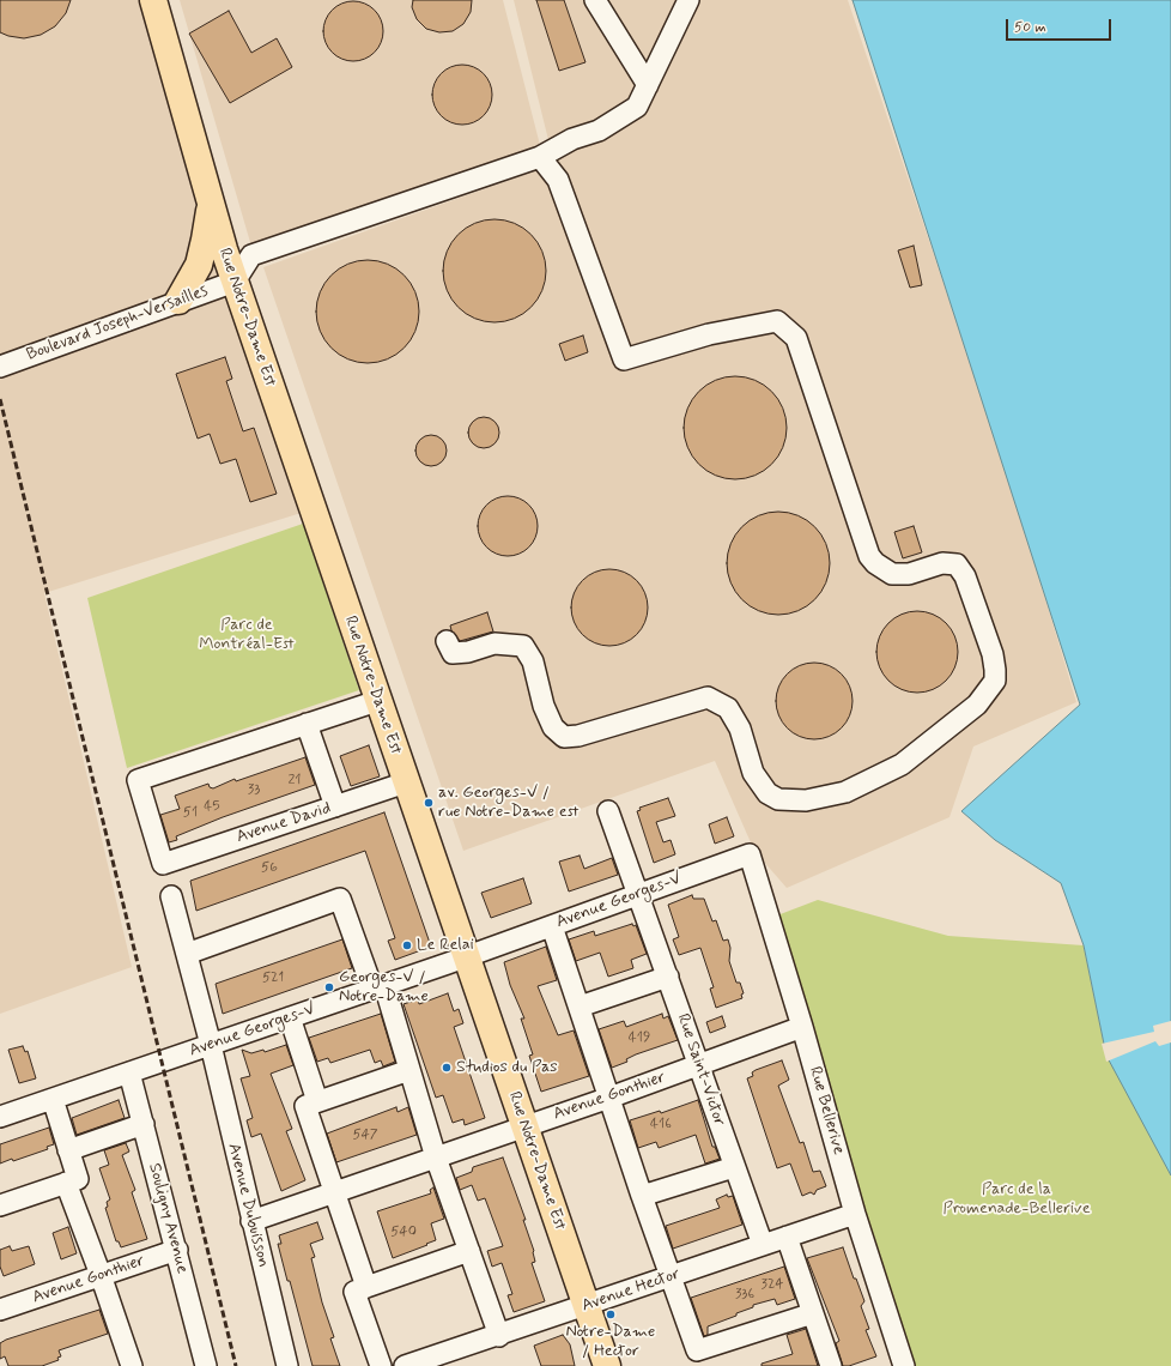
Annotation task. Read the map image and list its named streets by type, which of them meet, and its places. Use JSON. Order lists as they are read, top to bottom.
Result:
{
  "streets": {
    "main road": ["Rue Notre-Dame Est"],
    "street": [
      "Boulevard Joseph-Versailles",
      "Avenue David",
      "Avenue Georges-V",
      "Rue Saint-Victor",
      "Avenue Gonthier",
      "Rue Bellerive",
      "Avenue Dubuisson",
      "Souligny Avenue",
      "Avenue Hector"
    ]
  },
  "crossings": [
    ["Rue Notre-Dame Est", "Boulevard Joseph-Versailles"],
    ["Rue Notre-Dame Est", "Avenue David"],
    ["Rue Notre-Dame Est", "Avenue Georges-V"],
    ["Rue Notre-Dame Est", "Avenue Gonthier"],
    ["Rue Notre-Dame Est", "Avenue Hector"],
    ["Avenue Georges-V", "Rue Saint-Victor"],
    ["Avenue Georges-V", "Rue Bellerive"],
    ["Avenue Georges-V", "Avenue Dubuisson"],
    ["Avenue Georges-V", "Souligny Avenue"],
    ["Rue Saint-Victor", "Avenue Gonthier"],
    ["Rue Saint-Victor", "Avenue Hector"],
    ["Avenue Gonthier", "Rue Bellerive"],
    ["Avenue Gonthier", "Avenue Dubuisson"],
    ["Avenue Gonthier", "Souligny Avenue"],
    ["Rue Bellerive", "Avenue Hector"]
  ],
  "parks": ["Parc de Montréal-Est", "Parc de la Promenade-Bellerive"],
  "places": [
    "av. Georges-V / rue Notre-Dame est",
    "Le Relai",
    "Georges-V / Notre-Dame",
    "Studios du Pas",
    "Notre-Dame / Hector"
  ],
  "house_numbers": [
    "21",
    "33",
    "45",
    "51",
    "56",
    "521",
    "419",
    "416",
    "547",
    "540",
    "324",
    "336"
  ],
  "scale_bar": "50 m"
}
